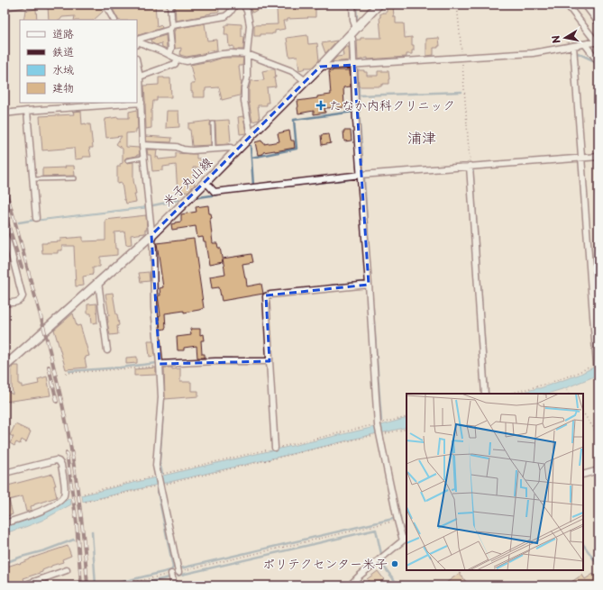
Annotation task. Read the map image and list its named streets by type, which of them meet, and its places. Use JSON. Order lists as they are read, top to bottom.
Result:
{
  "streets": {
    "main road": ["米子丸山線"]
  },
  "districts": ["浦津"],
  "places": {
    "health": ["たなか内科クリニック"],
    "other": ["ポリテクセンター米子"]
  },
  "legend": [
    "道路",
    "鉄道",
    "水域",
    "建物"
  ],
  "north": "left"
}
